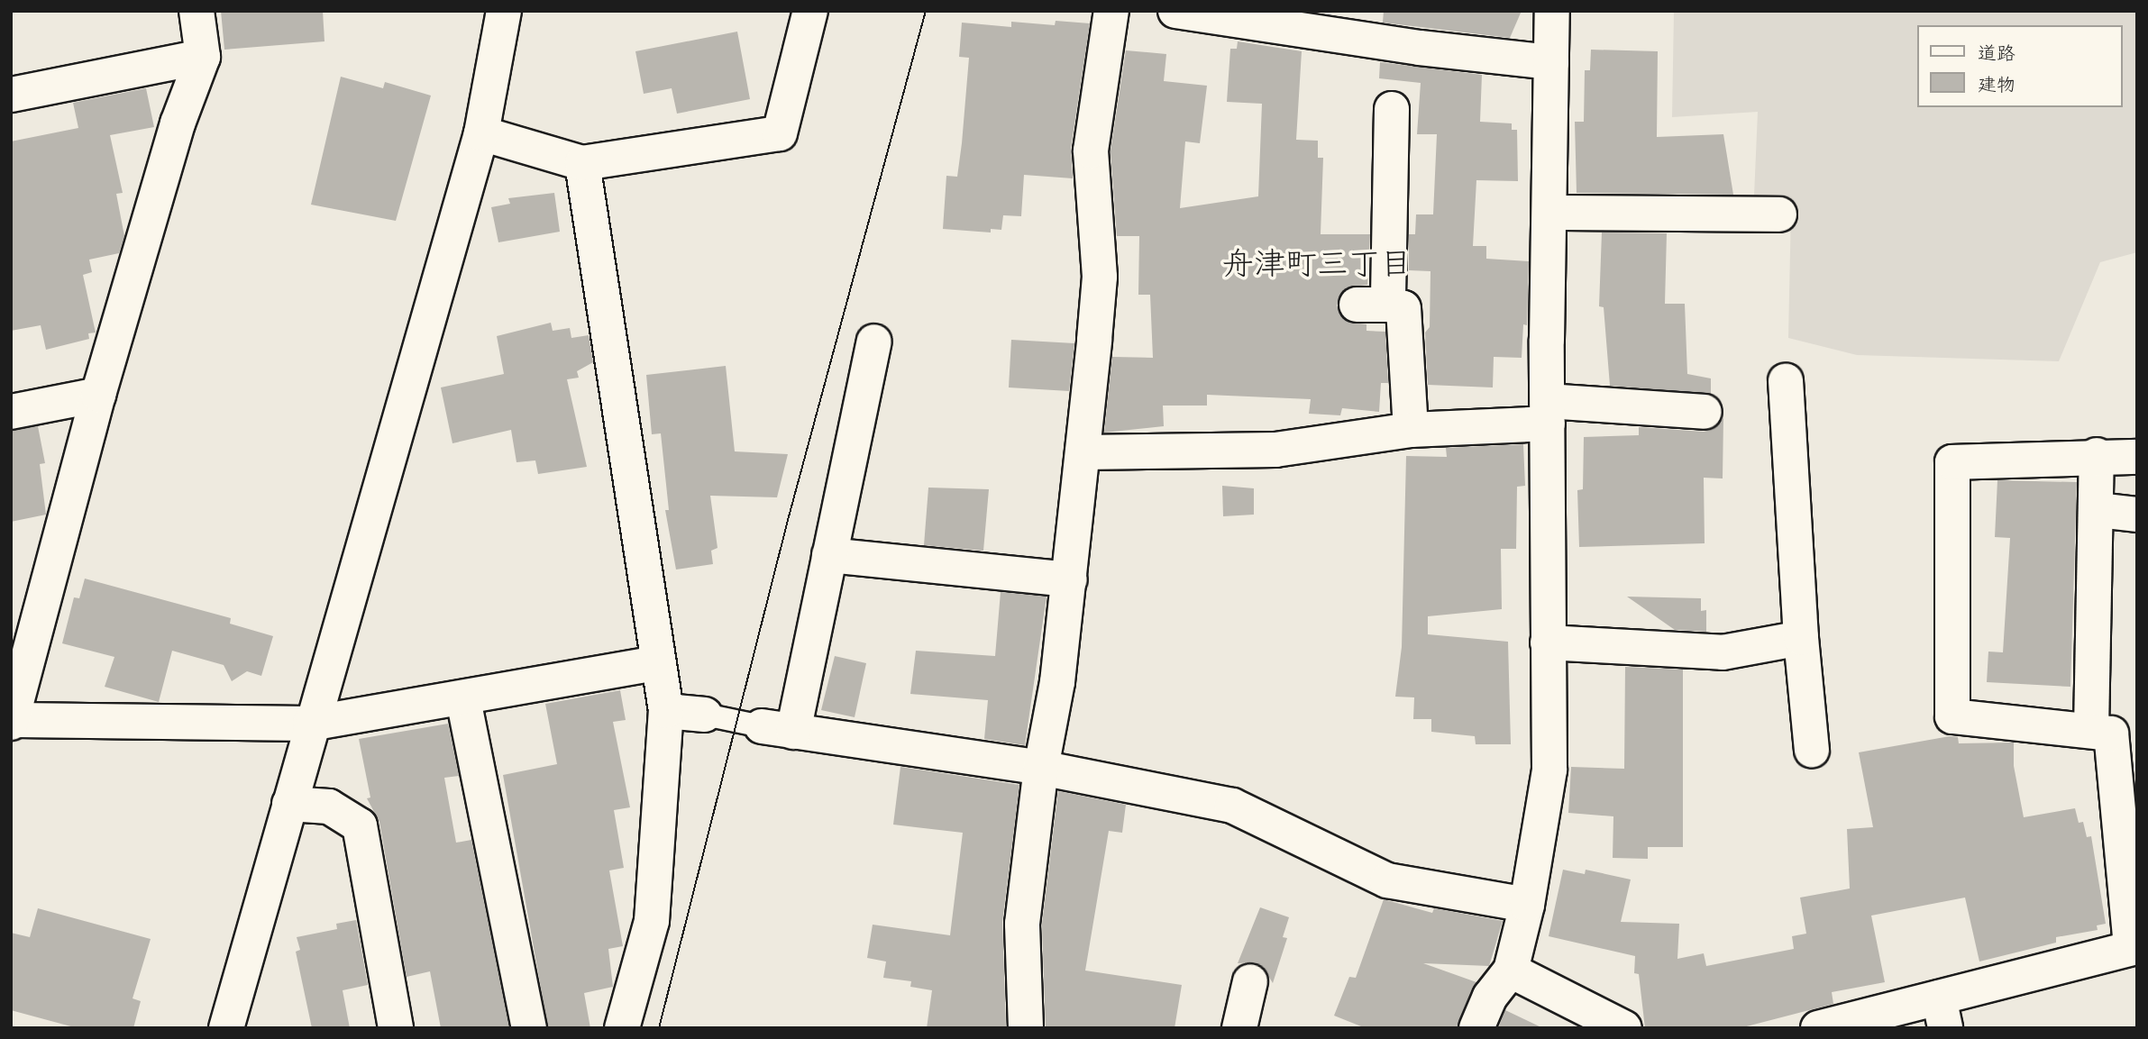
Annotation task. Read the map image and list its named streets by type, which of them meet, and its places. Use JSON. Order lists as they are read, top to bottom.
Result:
{
  "districts": ["舟津町三丁目"],
  "legend": ["道路", "建物"]
}
